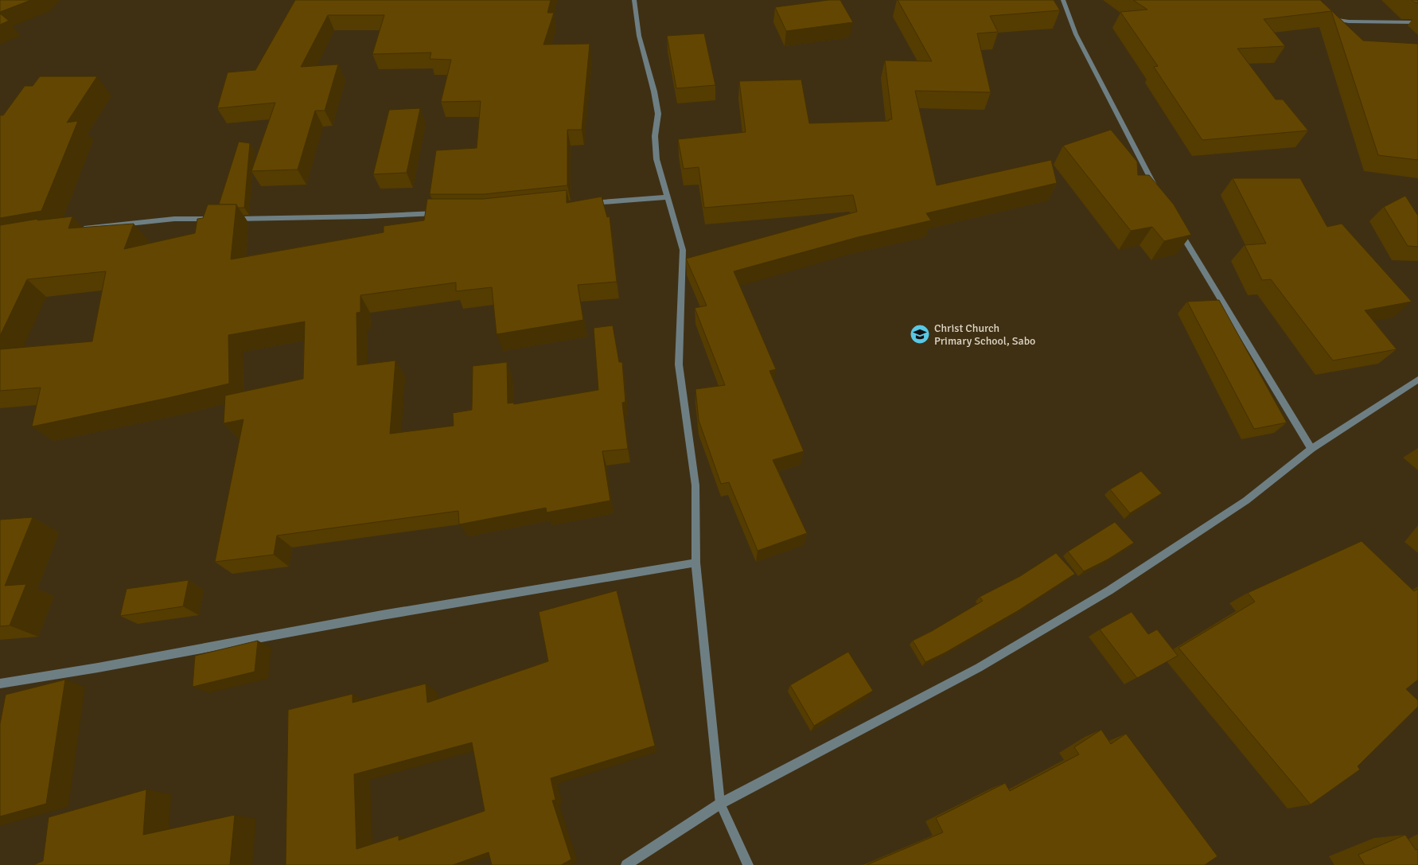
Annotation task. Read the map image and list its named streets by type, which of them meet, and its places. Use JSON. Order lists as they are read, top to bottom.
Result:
{
  "places": {
    "school or university": ["Christ Church Primary School, Sabo"]
  }
}
